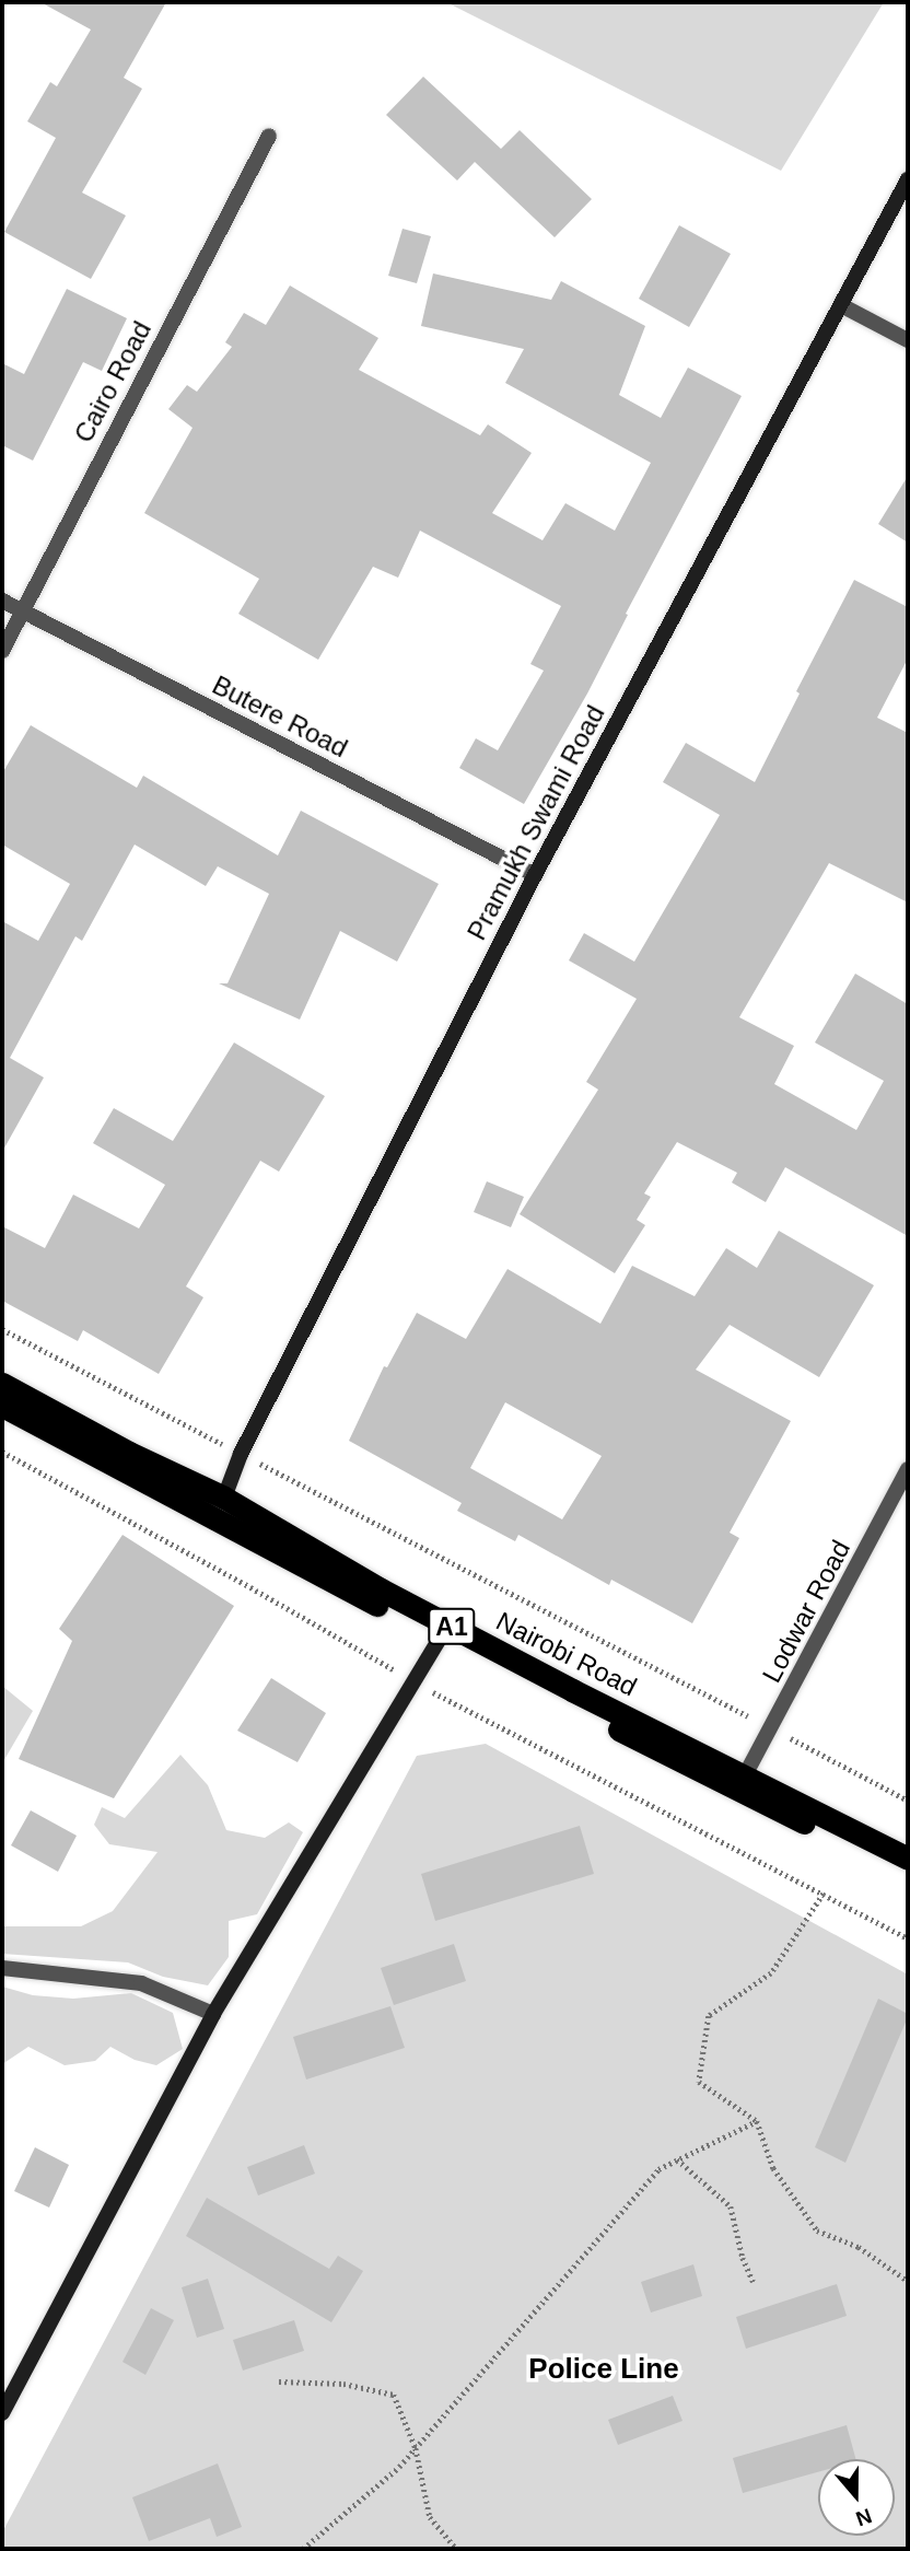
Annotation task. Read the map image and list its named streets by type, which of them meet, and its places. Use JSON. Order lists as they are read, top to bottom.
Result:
{
  "streets": {
    "highway": ["A1", "Nairobi Road"],
    "main road": ["Pramukh Swami Road"],
    "street": ["Cairo Road", "Butere Road", "Lodwar Road"]
  },
  "crossings": [
    ["Cairo Road", "Butere Road"],
    ["Butere Road", "Pramukh Swami Road"],
    ["Pramukh Swami Road", "Nairobi Road"],
    ["Lodwar Road", "Nairobi Road"]
  ],
  "districts": ["Police Line"],
  "north": "bottom"
}
